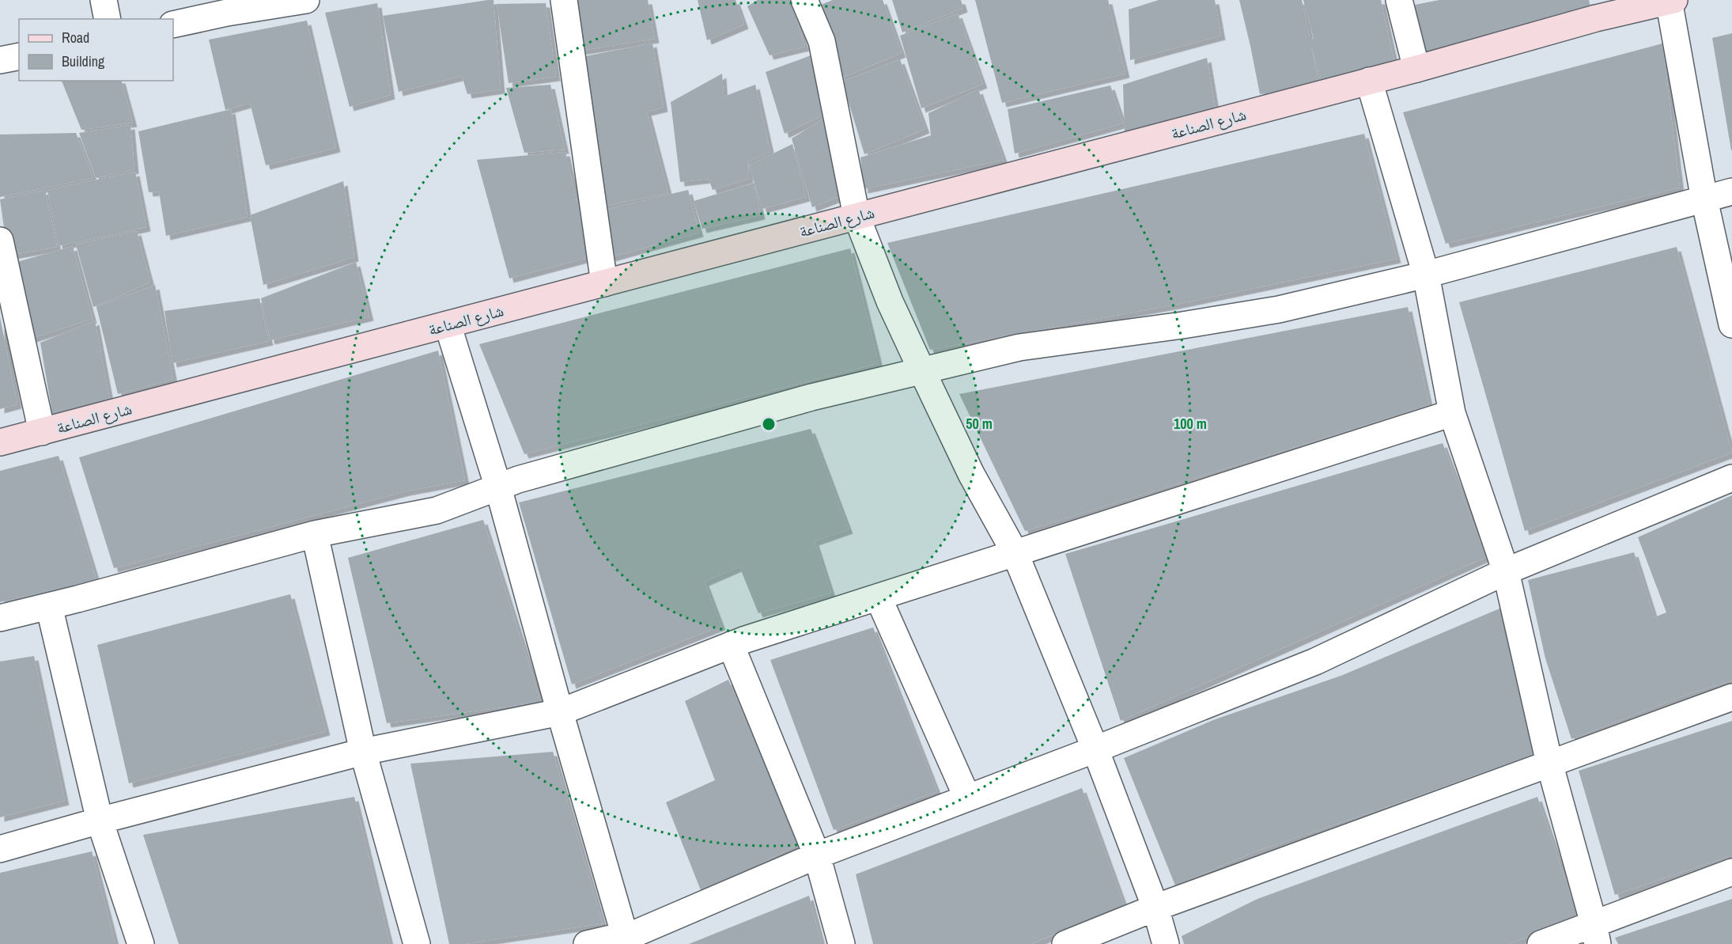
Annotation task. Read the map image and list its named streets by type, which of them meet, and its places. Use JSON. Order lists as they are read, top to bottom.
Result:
{
  "streets": {
    "street": ["شارع الصناعة"]
  },
  "legend": ["Road", "Building"],
  "rings": ["50 m", "100 m"]
}
